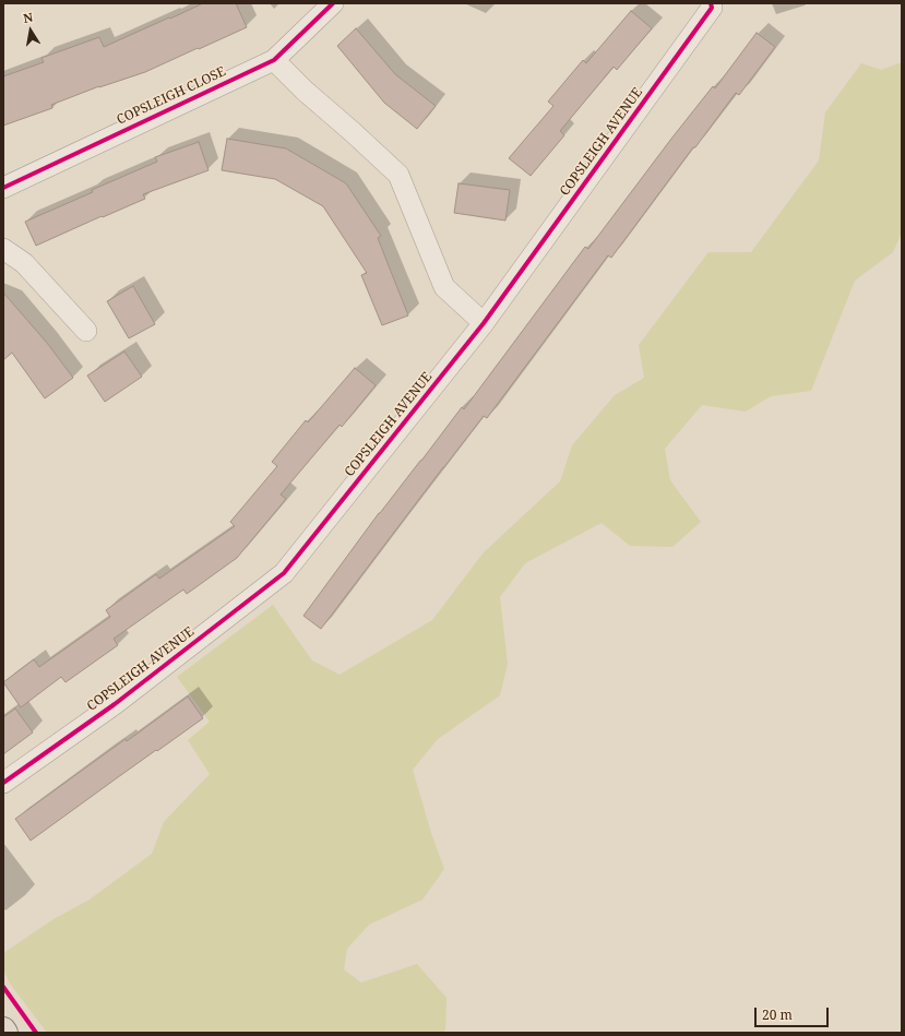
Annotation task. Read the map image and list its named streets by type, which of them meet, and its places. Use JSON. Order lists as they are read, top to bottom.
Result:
{
  "streets": {
    "street": ["COPSLEIGH CLOSE", "COPSLEIGH AVENUE"]
  },
  "scale_bar": "20 m",
  "north": "top"
}
